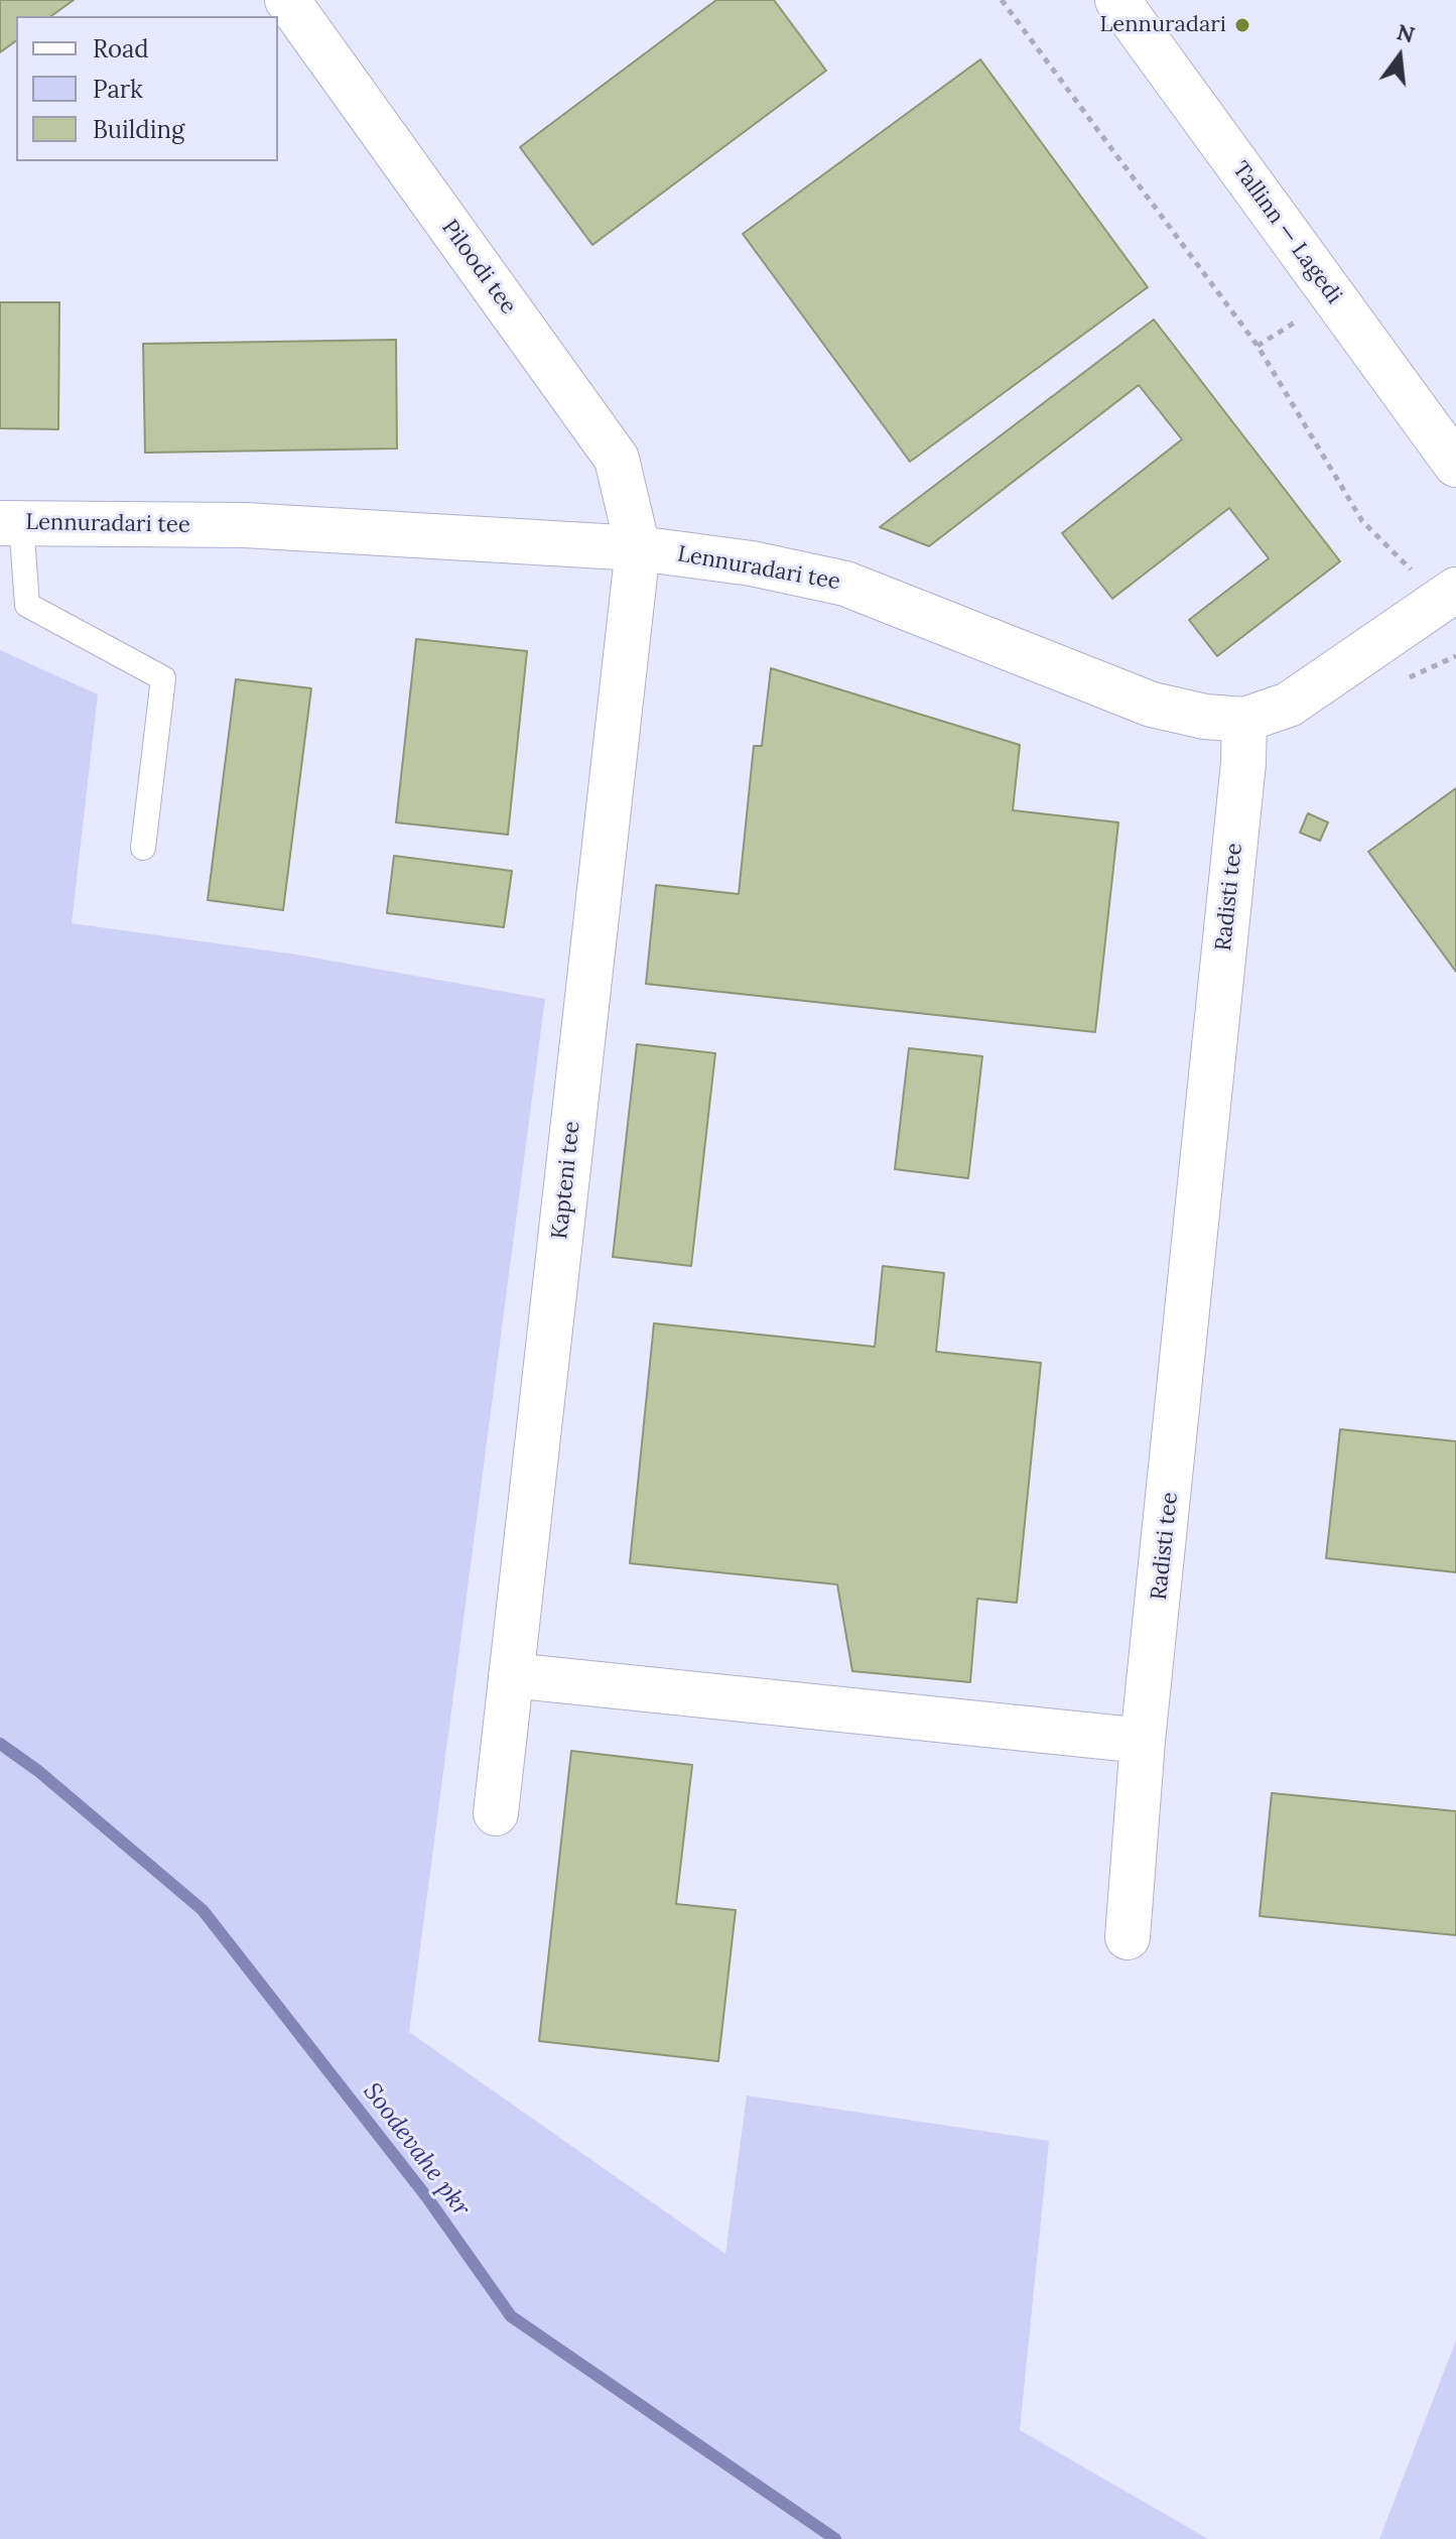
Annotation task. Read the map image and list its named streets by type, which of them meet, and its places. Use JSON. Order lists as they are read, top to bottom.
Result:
{
  "streets": {
    "street": [
      "Tallinn — Lagedi",
      "Piloodi tee",
      "Lennuradari tee",
      "Radisti tee",
      "Kapteni tee"
    ]
  },
  "crossings": [
    ["Piloodi tee", "Lennuradari tee"],
    ["Piloodi tee", "Kapteni tee"],
    ["Lennuradari tee", "Radisti tee"],
    ["Lennuradari tee", "Kapteni tee"]
  ],
  "water": ["Soodevahe pkr"],
  "places": ["Lennuradari"],
  "legend": ["Road", "Park", "Building"],
  "north": "top"
}
